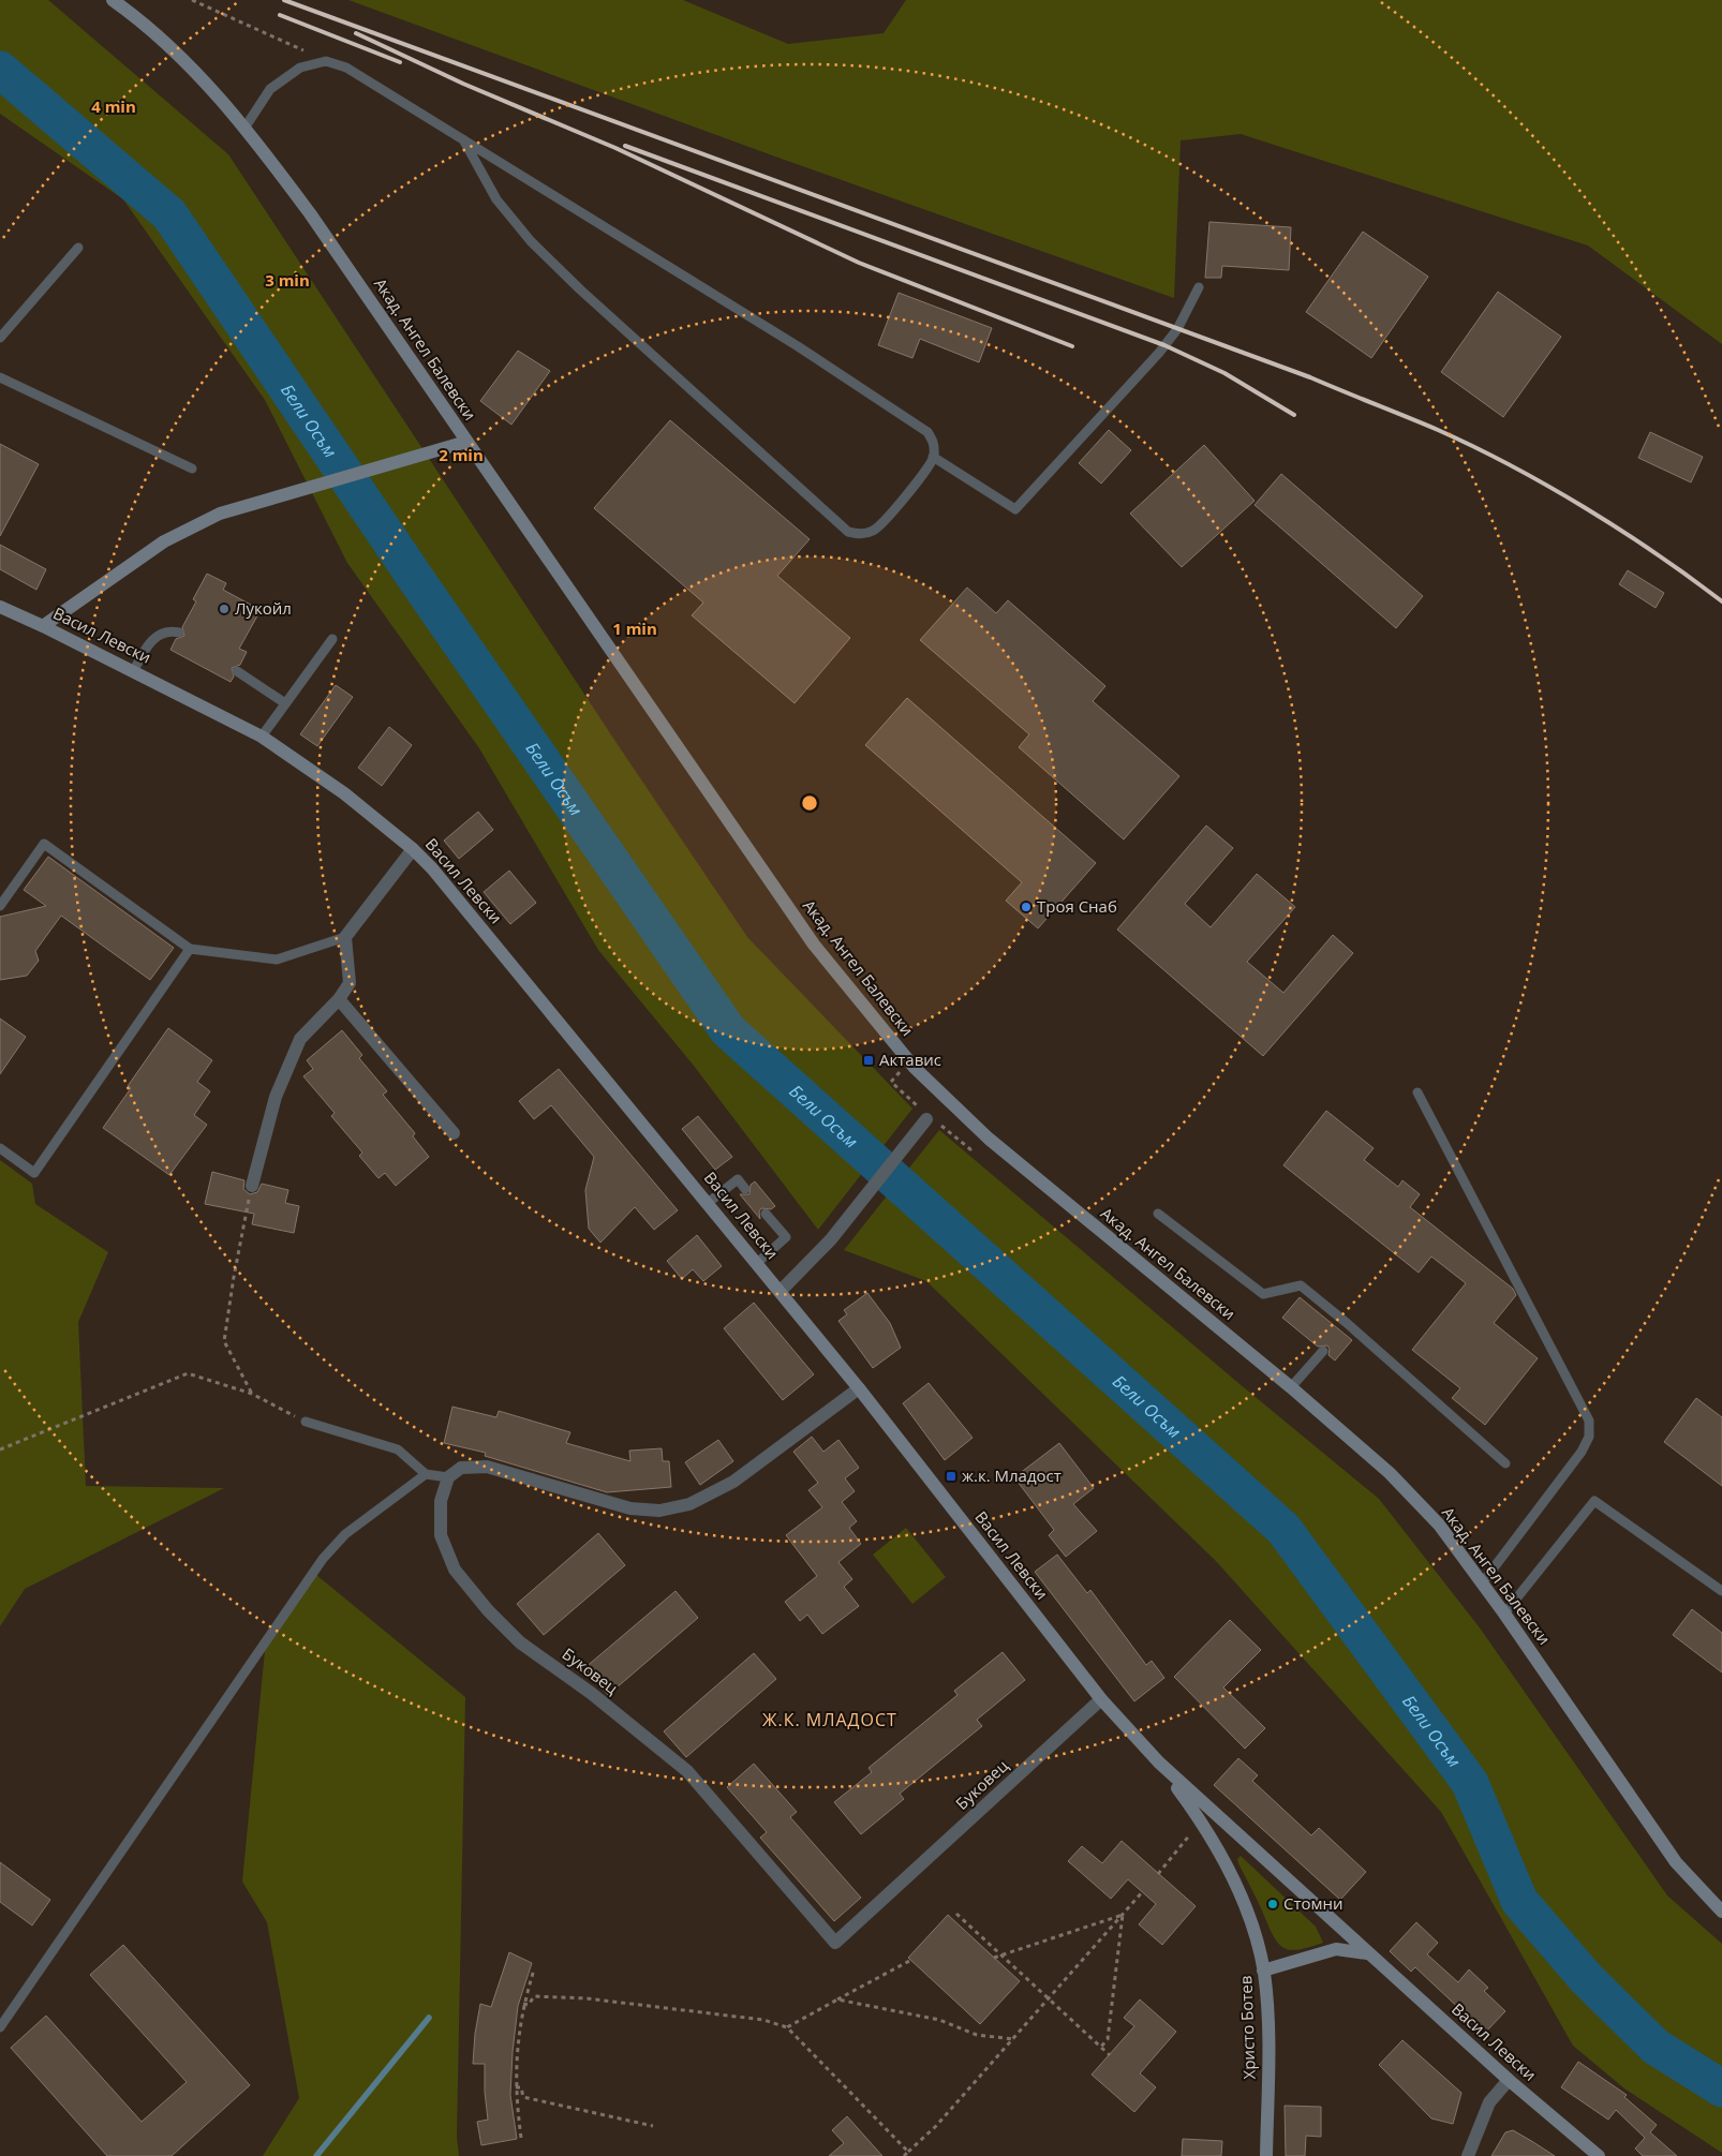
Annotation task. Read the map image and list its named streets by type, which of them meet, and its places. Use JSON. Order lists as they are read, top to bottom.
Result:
{
  "streets": {
    "street": [
      "Акад. Ангел Балевски",
      "Васил Левски",
      "Буковец",
      "Христо Ботев"
    ]
  },
  "crossings": [
    ["Васил Левски", "Буковец"],
    ["Васил Левски", "Христо Ботев"]
  ],
  "districts": ["Ж.К. МЛАДОСТ"],
  "water": ["Бели Осъм"],
  "places": {
    "other": ["Лукойл", "Троя Снаб", "Стомни"],
    "transit": ["Актавис", "ж.к. Младост"]
  },
  "rings": [
    "4 min",
    "3 min",
    "2 min",
    "1 min"
  ]
}
